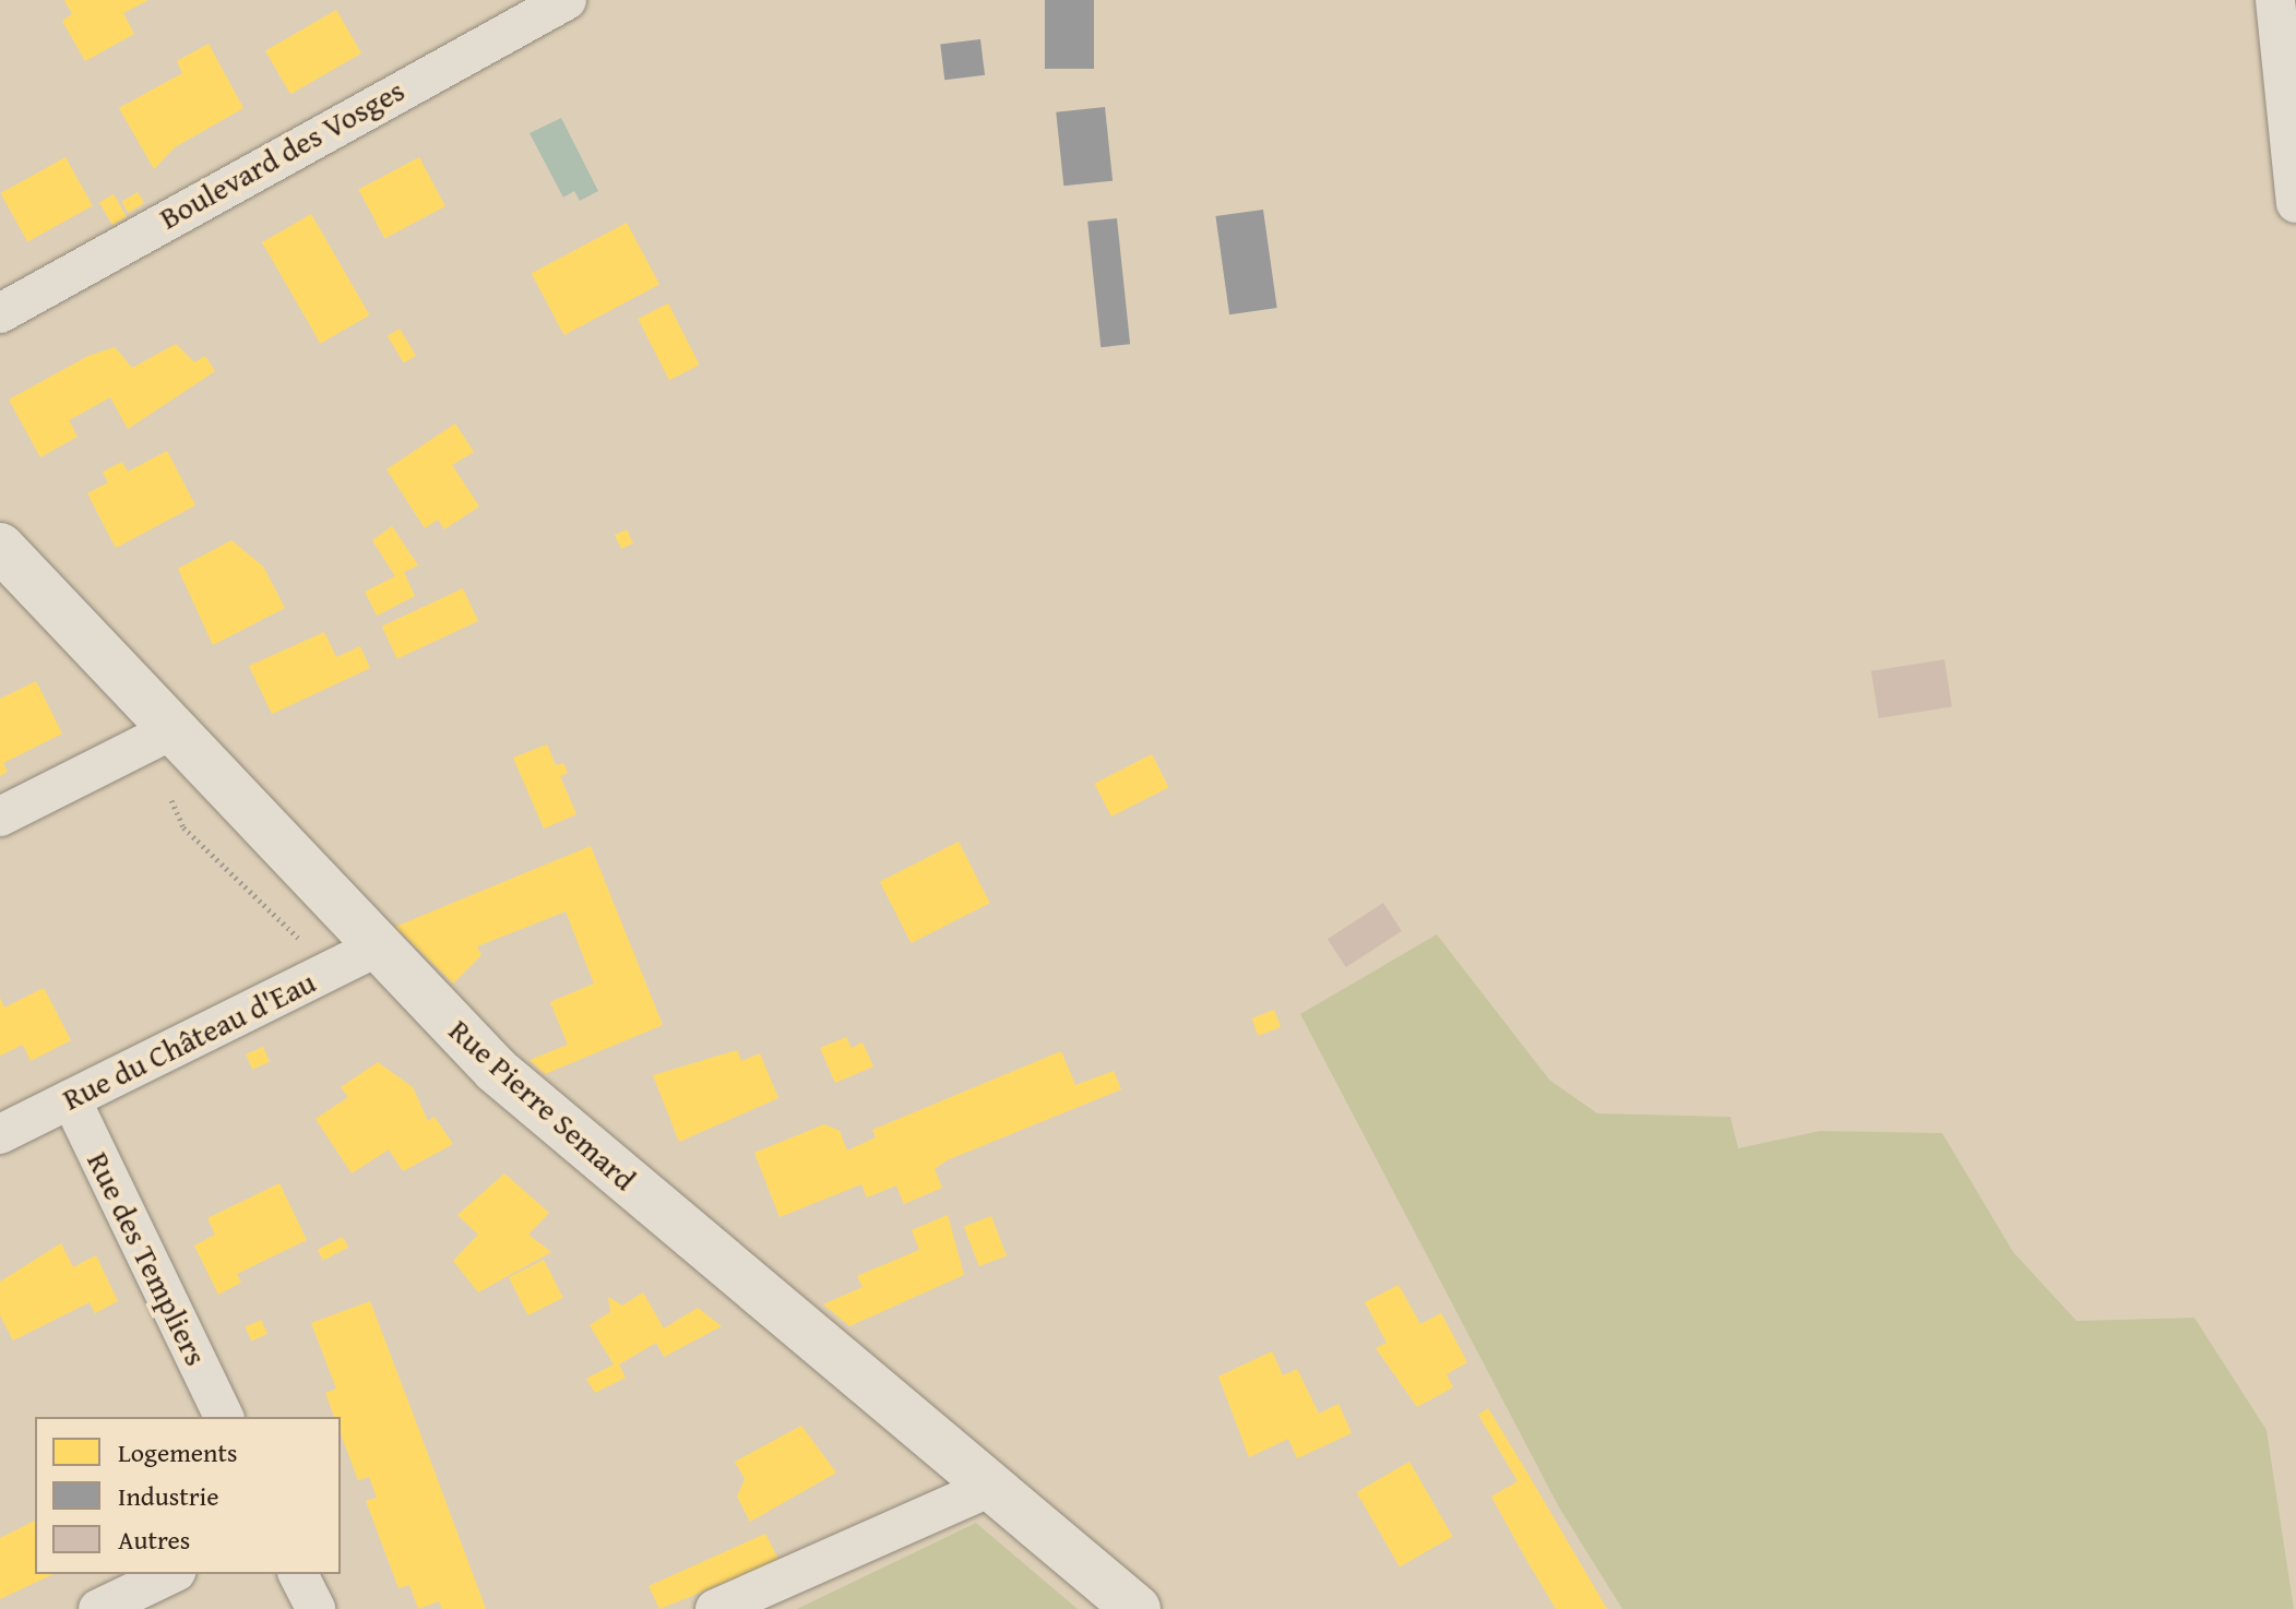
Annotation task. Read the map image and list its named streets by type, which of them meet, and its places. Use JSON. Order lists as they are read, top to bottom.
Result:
{
  "streets": {
    "main road": ["Rue Pierre Semard"],
    "street": ["Boulevard des Vosges", "Rue du Château d'Eau", "Rue des Templiers"]
  },
  "crossings": [
    ["Rue du Château d'Eau", "Rue Pierre Semard"],
    ["Rue du Château d'Eau", "Rue des Templiers"]
  ],
  "legend": ["Logements", "Industrie", "Autres"]
}
